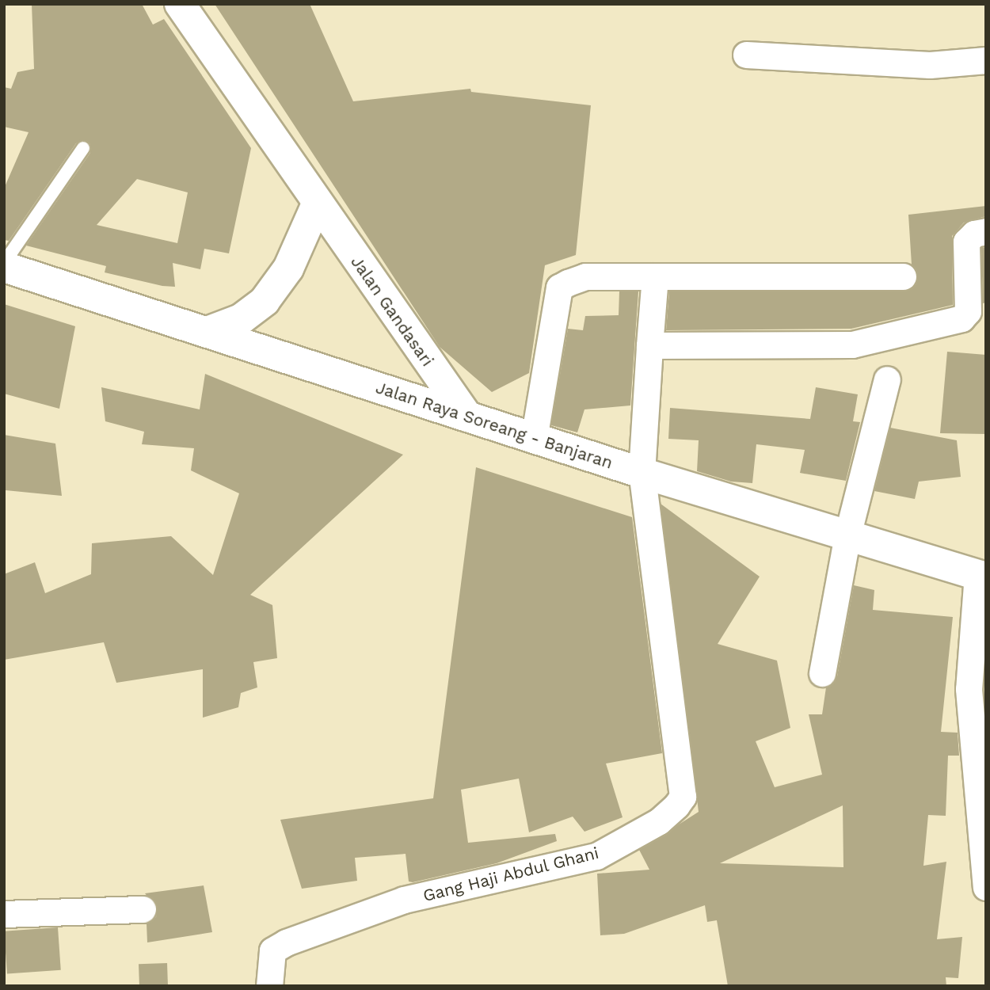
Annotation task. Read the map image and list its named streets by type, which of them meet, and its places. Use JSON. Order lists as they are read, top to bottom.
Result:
{
  "streets": {
    "main road": ["Jalan Gandasari", "Jalan Raya Soreang - Banjaran"],
    "street": ["Gang Haji Abdul Ghani"]
  },
  "crossings": [
    ["Jalan Gandasari", "Jalan Raya Soreang - Banjaran"],
    ["Jalan Raya Soreang - Banjaran", "Gang Haji Abdul Ghani"]
  ]
}
